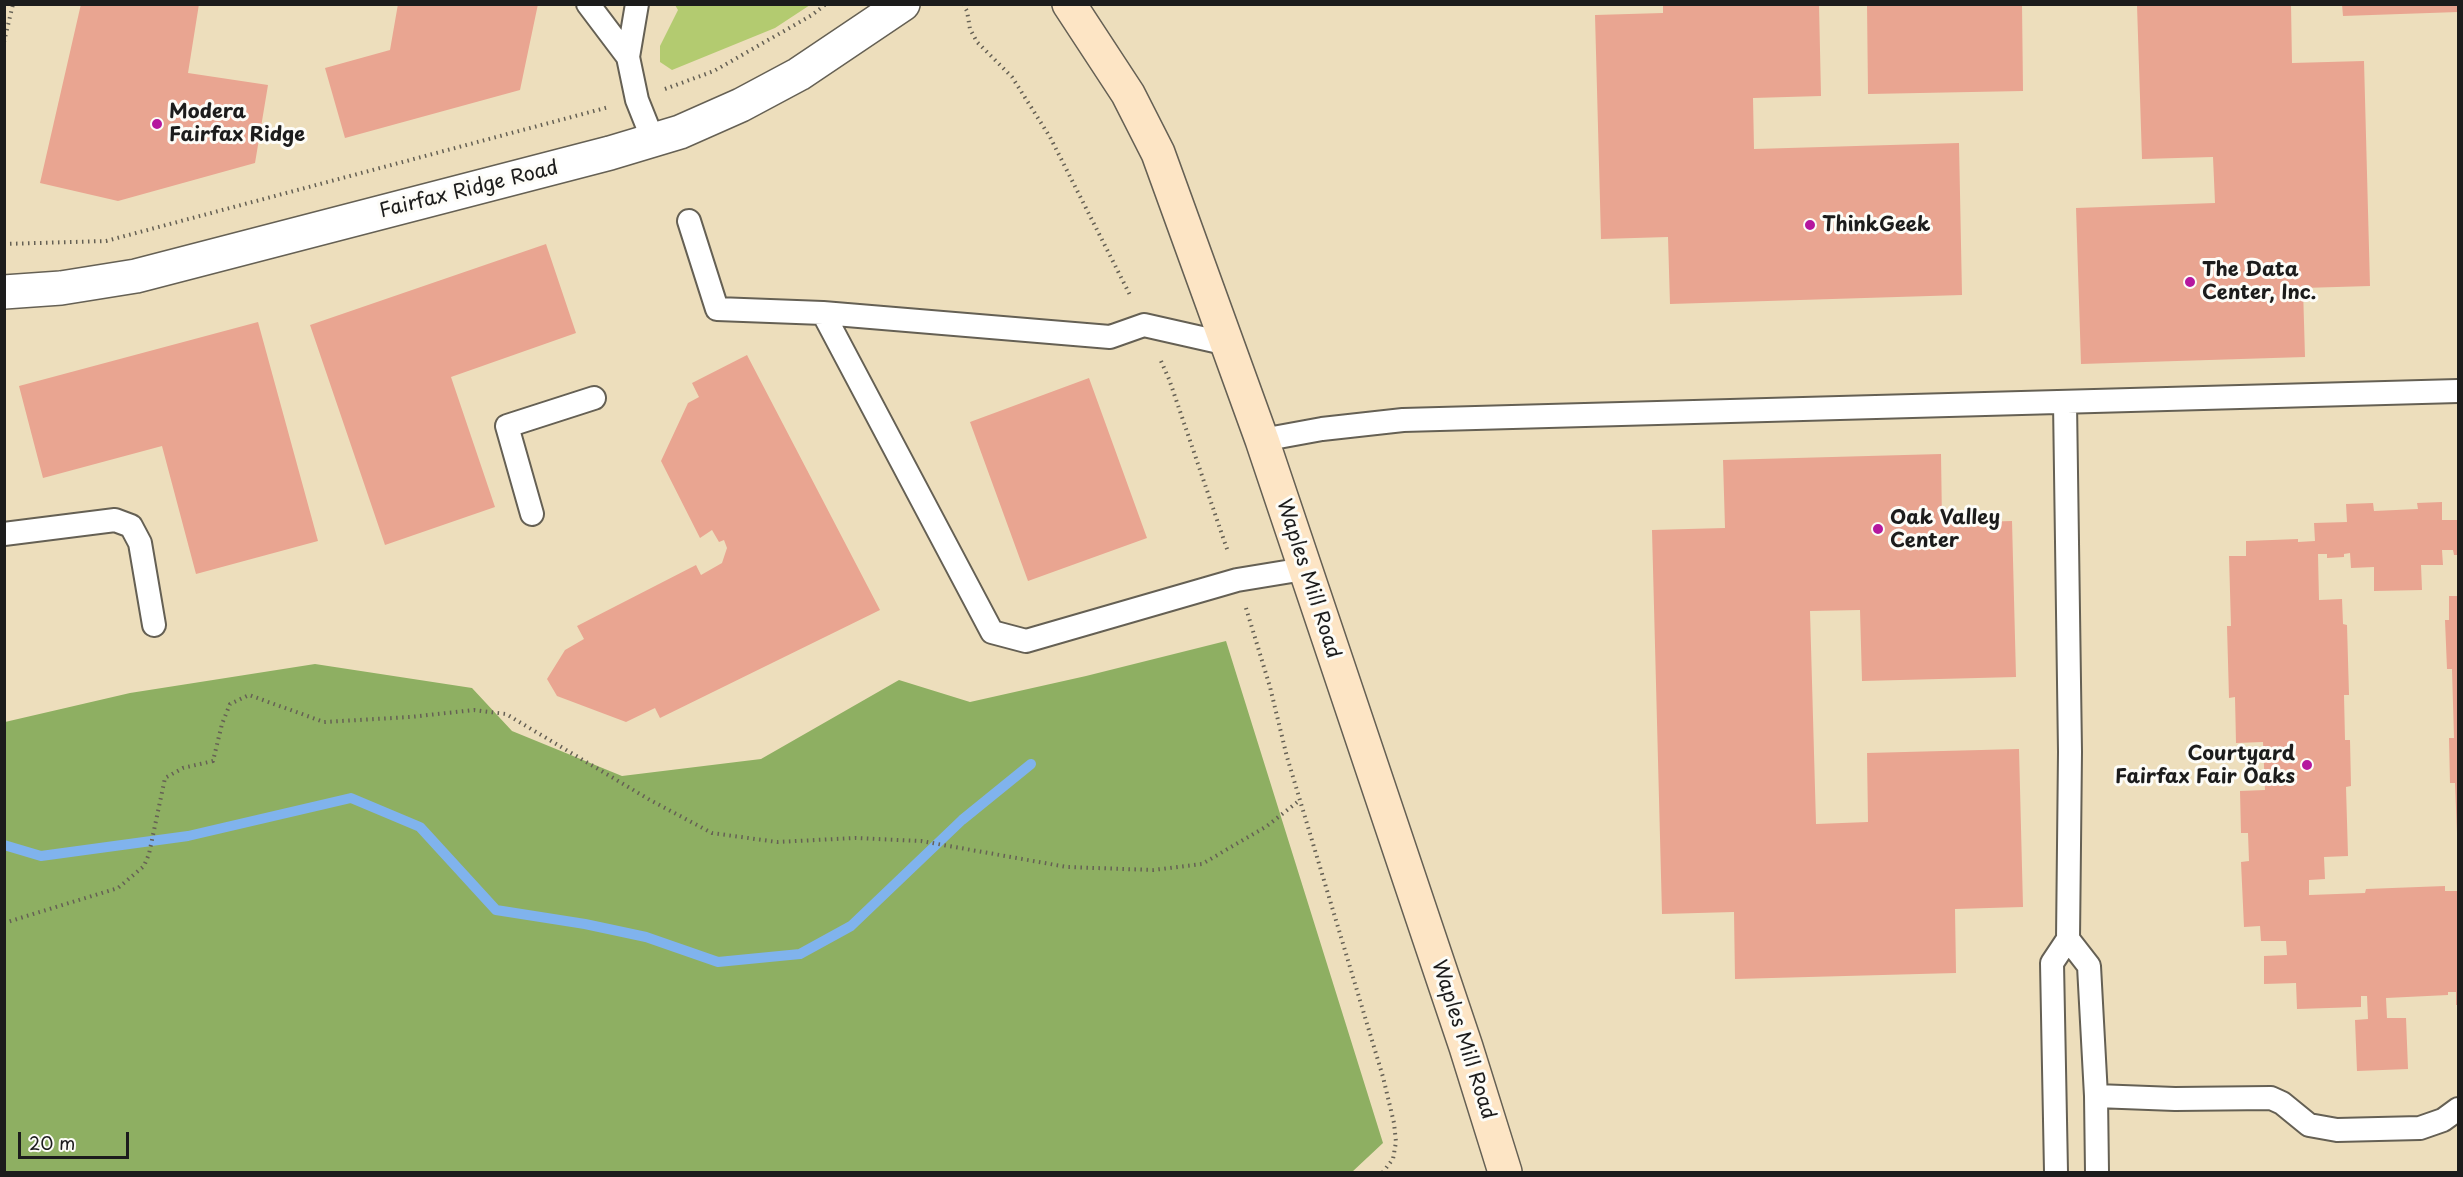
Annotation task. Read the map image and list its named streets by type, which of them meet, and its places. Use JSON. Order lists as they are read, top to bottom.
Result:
{
  "streets": {
    "main road": ["Waples Mill Road"],
    "street": ["Fairfax Ridge Road"]
  },
  "places": [
    "Modera Fairfax Ridge",
    "ThinkGeek",
    "The Data Center, Inc.",
    "Oak Valley Center",
    "Courtyard Fairfax Fair Oaks"
  ],
  "scale_bar": "20 m"
}
